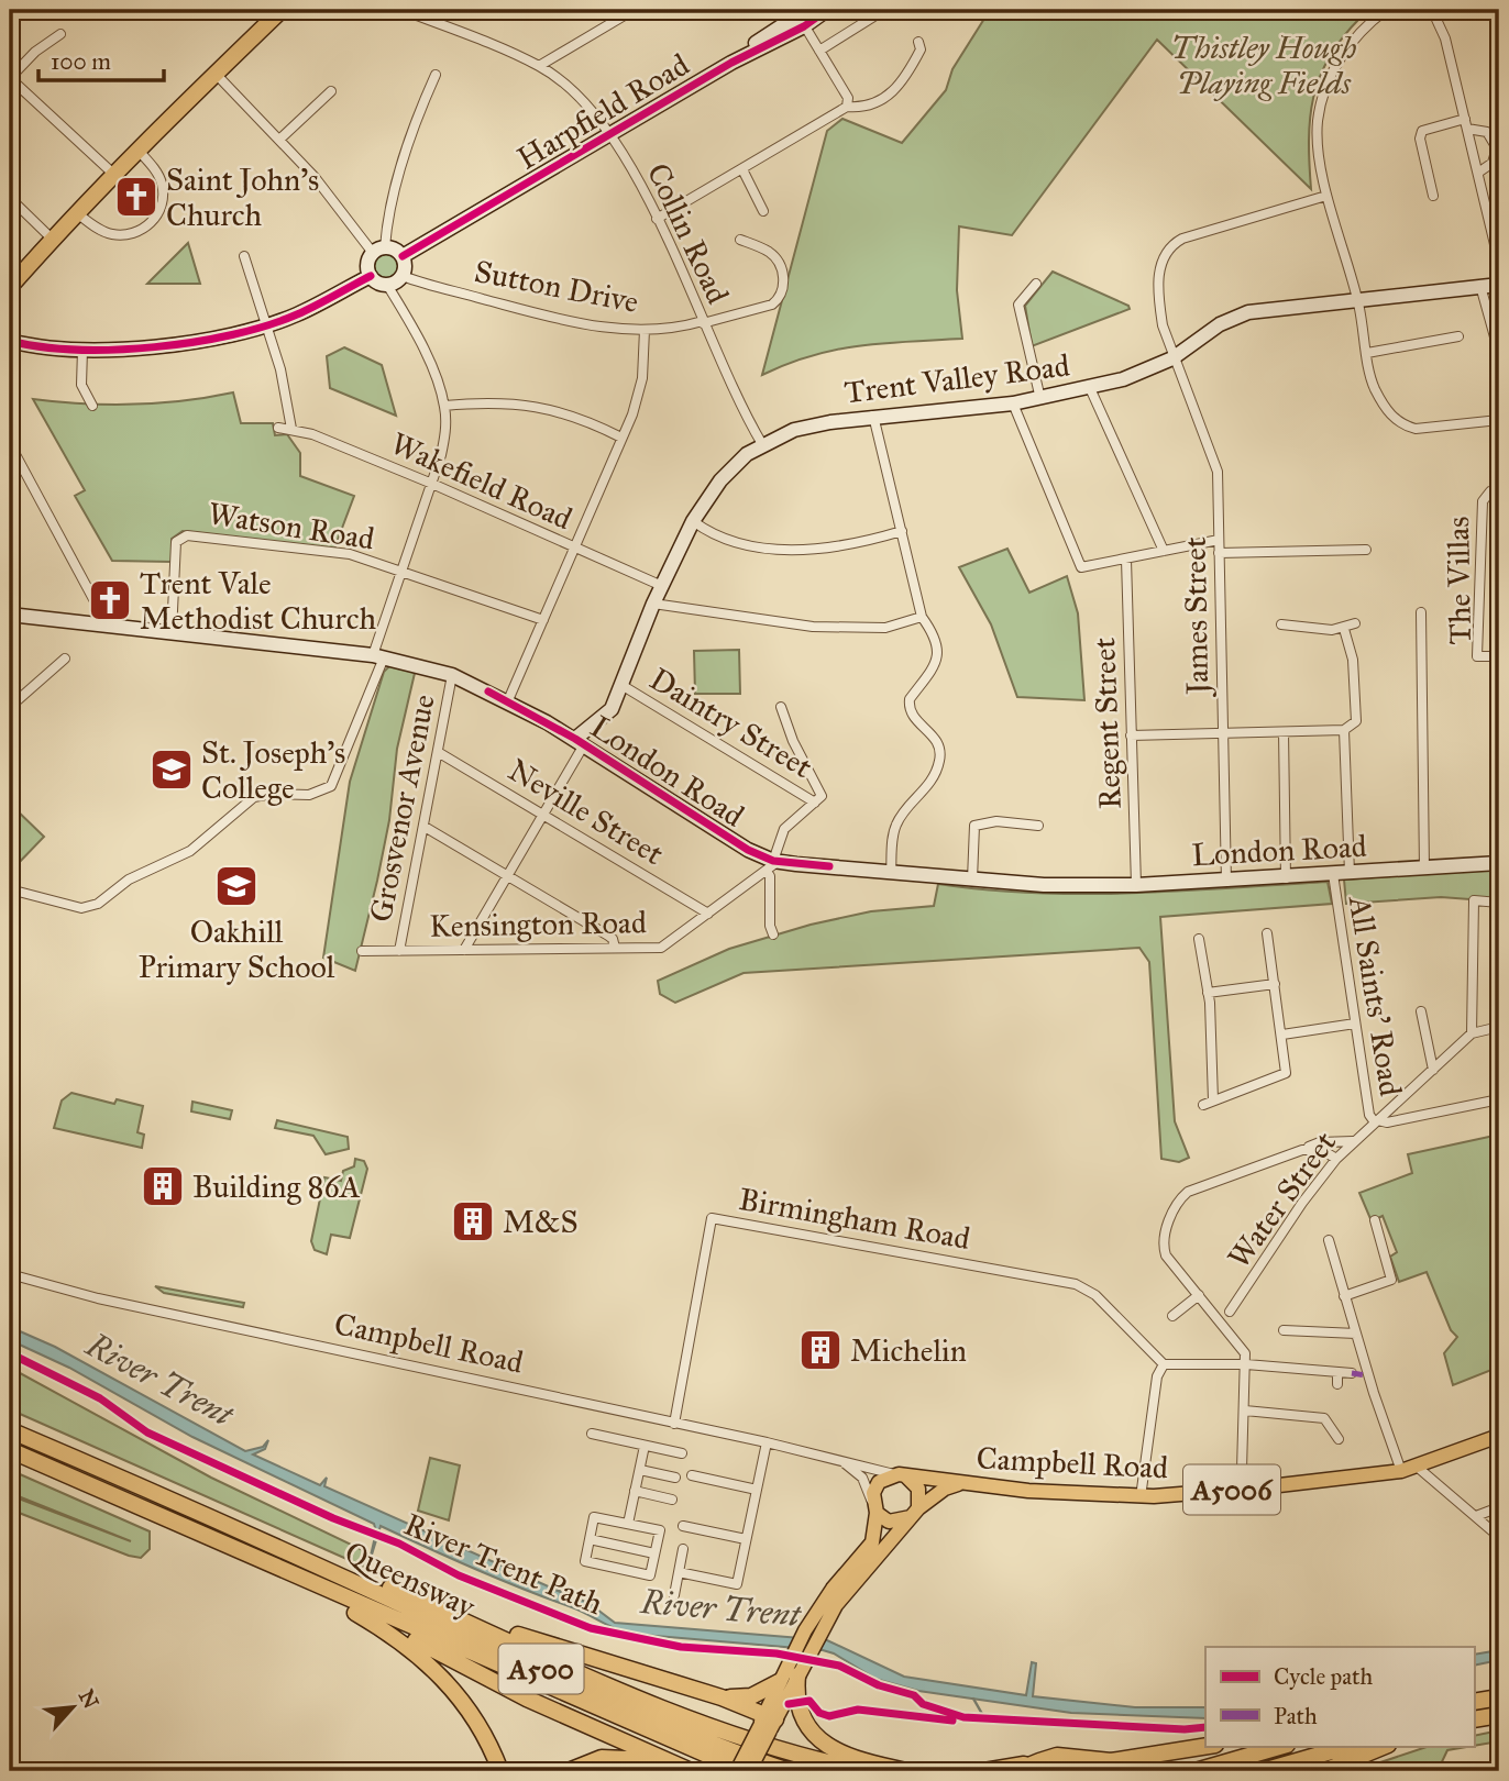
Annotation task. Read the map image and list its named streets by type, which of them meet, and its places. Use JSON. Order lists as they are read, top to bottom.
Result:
{
  "streets": {
    "highway": ["Queensway", "A500"],
    "main road": ["Campbell Road", "A5006"],
    "street": [
      "Harpfield Road",
      "Collin Road",
      "Sutton Drive",
      "Trent Valley Road",
      "Wakefield Road",
      "Watson Road",
      "The Villas",
      "James Street",
      "Daintry Street",
      "Regent Street",
      "London Road",
      "Grosvenor Avenue",
      "Neville Street",
      "Kensington Road",
      "All Saints' Road",
      "Water Street",
      "Birmingham Road"
    ],
    "cycle path": ["River Trent Path"]
  },
  "crossings": [
    ["Harpfield Road", "Collin Road"],
    ["Harpfield Road", "Sutton Drive"],
    ["Collin Road", "Sutton Drive"],
    ["Collin Road", "Trent Valley Road"],
    ["Trent Valley Road", "Wakefield Road"],
    ["Trent Valley Road", "James Street"],
    ["Trent Valley Road", "Daintry Street"],
    ["Trent Valley Road", "London Road"],
    ["Watson Road", "London Road"],
    ["James Street", "London Road"],
    ["Regent Street", "London Road"],
    ["London Road", "Grosvenor Avenue"],
    ["London Road", "Kensington Road"],
    ["London Road", "All Saints' Road"],
    ["Grosvenor Avenue", "Neville Street"],
    ["Grosvenor Avenue", "Kensington Road"],
    ["Neville Street", "Kensington Road"],
    ["All Saints' Road", "Water Street"],
    ["Birmingham Road", "Campbell Road"]
  ],
  "water": ["River Trent"],
  "parks": ["Thistley Hough Playing Fields"],
  "places": {
    "church": ["Saint John's Church", "Trent Vale Methodist Church"],
    "school or university": ["St. Joseph's College", "Oakhill Primary School"],
    "building": ["Building 86A", "M&S", "Michelin"]
  },
  "legend": ["Cycle path", "Path"],
  "scale_bar": "100 m",
  "north": "top right"
}
